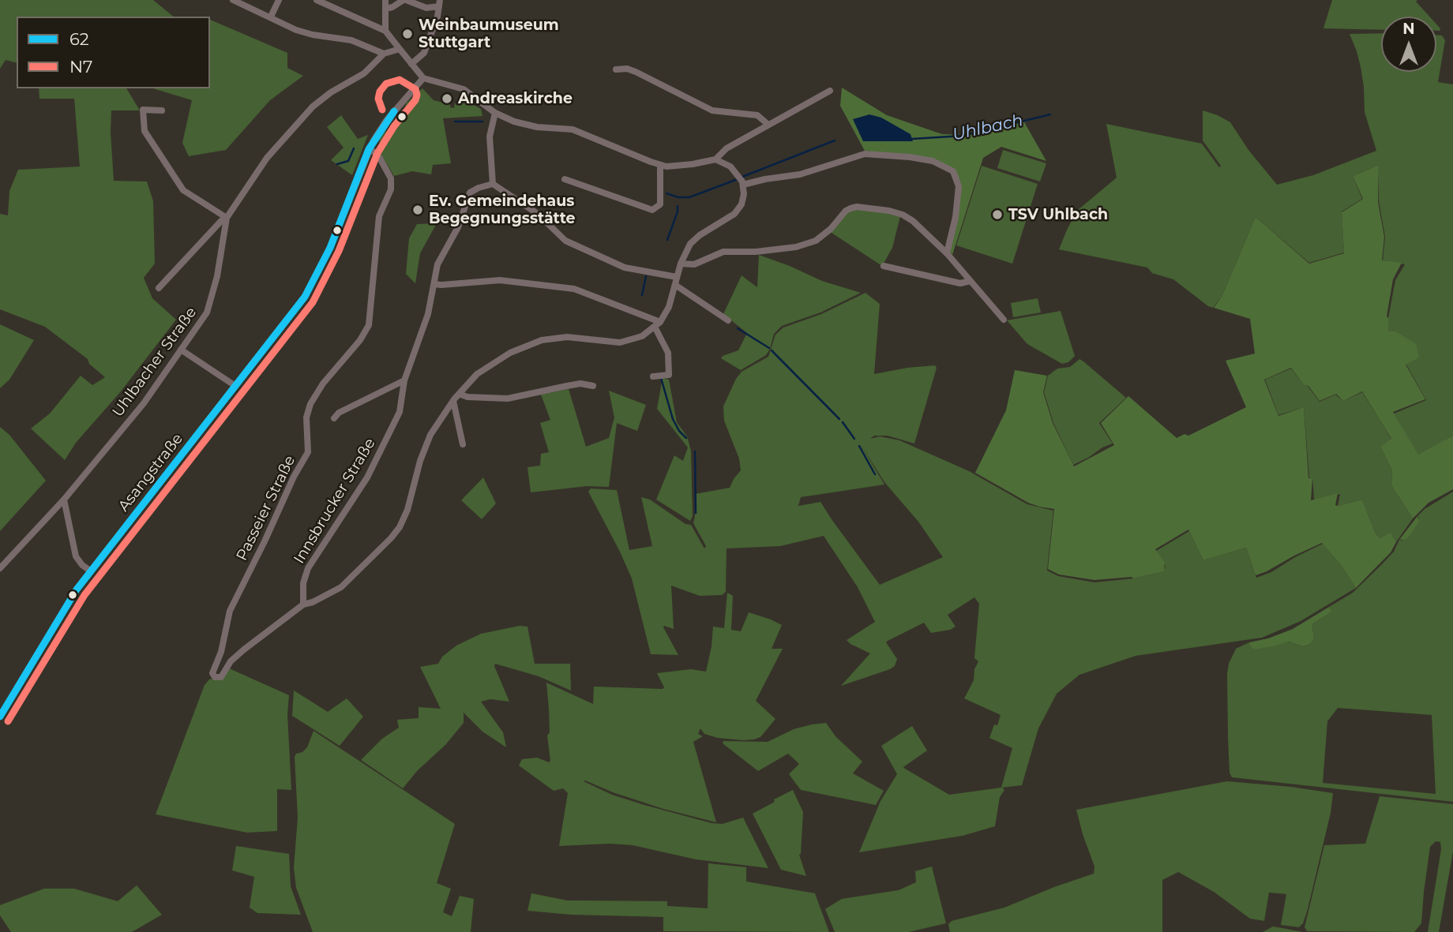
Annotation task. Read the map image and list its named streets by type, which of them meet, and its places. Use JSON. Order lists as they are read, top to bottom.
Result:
{
  "streets": {
    "street": [
      "Uhlbacher Straße",
      "Asangstraße",
      "Innsbrucker Straße",
      "Passeier Straße"
    ]
  },
  "crossings": [
    ["Asangstraße", "Passeier Straße"],
    ["Innsbrucker Straße", "Passeier Straße"]
  ],
  "water": ["Uhlbach"],
  "places": [
    "Weinbaumuseum Stuttgart",
    "Andreaskirche",
    "Ev. Gemeindehaus Begegnungsstätte",
    "TSV Uhlbach"
  ],
  "lines": ["transit line N7", "transit line 62"],
  "legend": ["62", "N7"],
  "north": "top"
}
